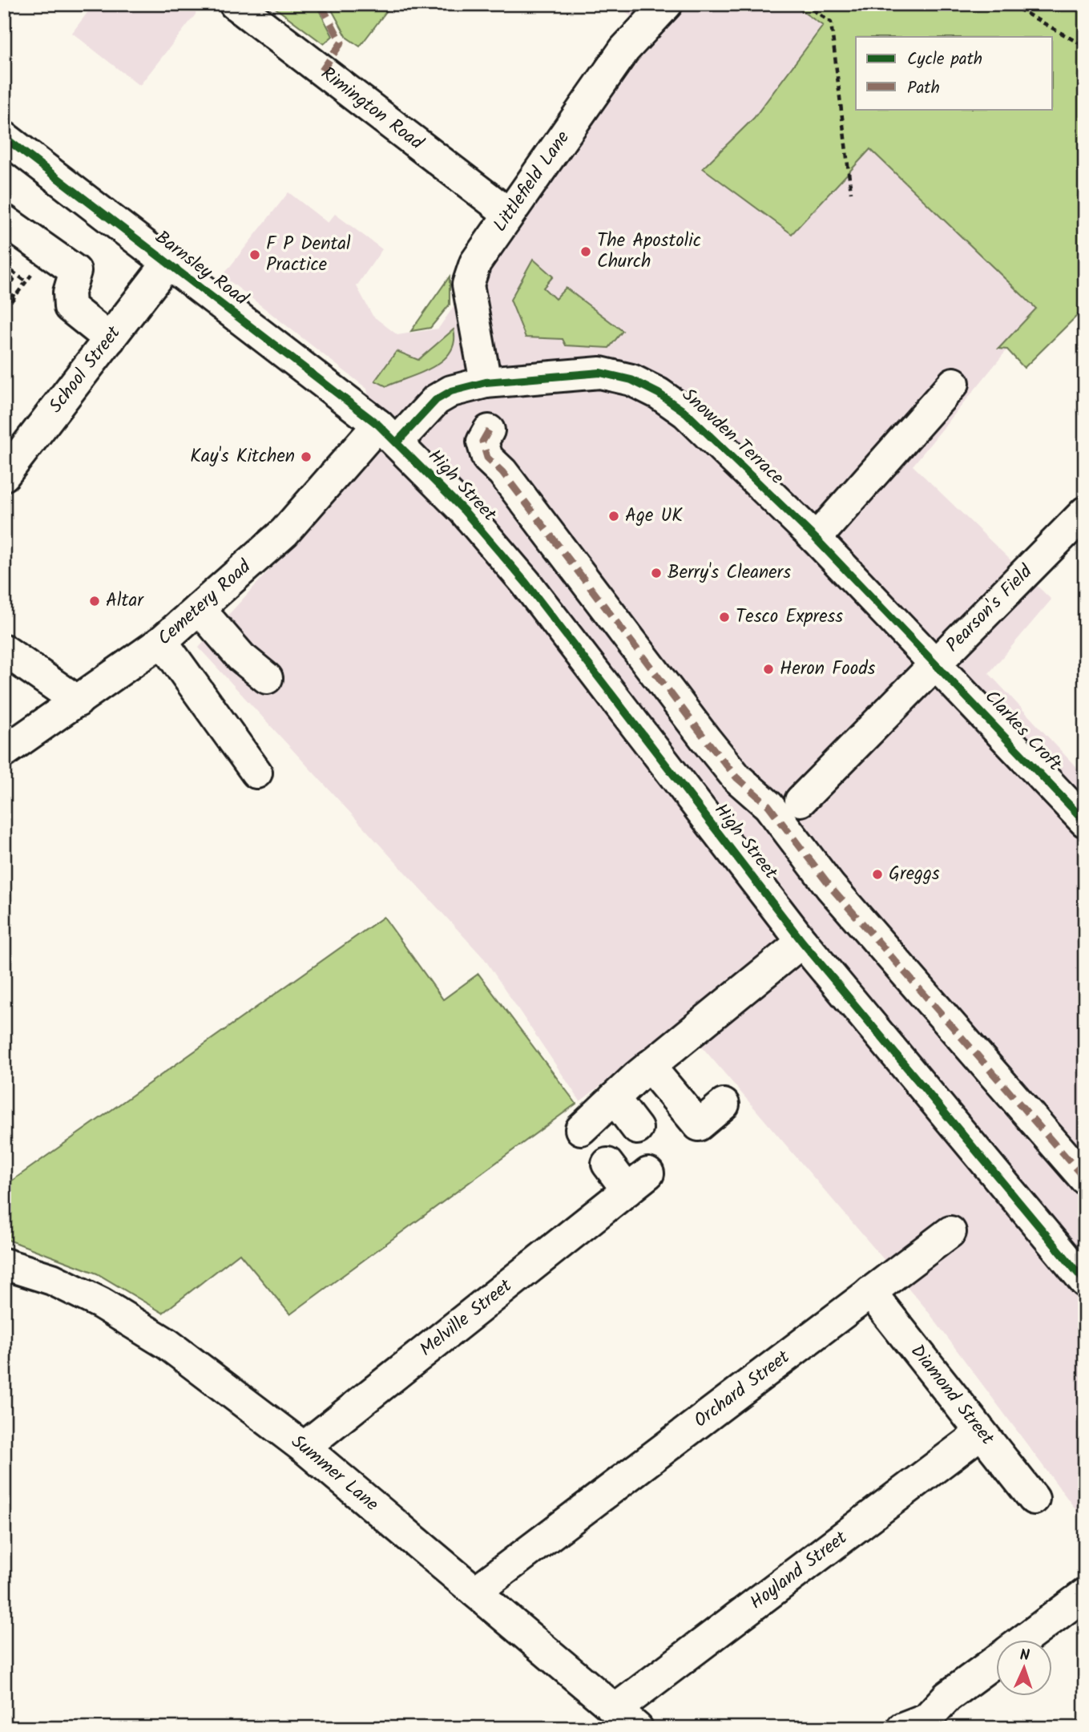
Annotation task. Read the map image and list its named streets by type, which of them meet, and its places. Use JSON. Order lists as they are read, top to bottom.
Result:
{
  "streets": {
    "street": [
      "Rimington Road",
      "Littlefield Lane",
      "Barnsley Road",
      "School Street",
      "Snowden Terrace",
      "High Street",
      "Cemetery Road",
      "Pearson's Field",
      "Clarkes Croft",
      "Melville Street",
      "Orchard Street",
      "Diamond Street",
      "Summer Lane",
      "Hoyland Street"
    ]
  },
  "crossings": [
    ["Rimington Road", "Littlefield Lane"],
    ["Littlefield Lane", "Snowden Terrace"],
    ["Barnsley Road", "School Street"],
    ["Barnsley Road", "Snowden Terrace"],
    ["Barnsley Road", "High Street"],
    ["Barnsley Road", "Cemetery Road"],
    ["Snowden Terrace", "High Street"],
    ["Snowden Terrace", "Cemetery Road"],
    ["Snowden Terrace", "Pearson's Field"],
    ["Snowden Terrace", "Clarkes Croft"],
    ["High Street", "Cemetery Road"],
    ["Pearson's Field", "Clarkes Croft"],
    ["Melville Street", "Summer Lane"],
    ["Orchard Street", "Diamond Street"],
    ["Orchard Street", "Summer Lane"],
    ["Diamond Street", "Hoyland Street"],
    ["Summer Lane", "Hoyland Street"]
  ],
  "places": [
    "The Apostolic Church",
    "F P Dental Practice",
    "Kay's Kitchen",
    "Age UK",
    "Berry's Cleaners",
    "Altar",
    "Tesco Express",
    "Heron Foods",
    "Greggs"
  ],
  "legend": ["Cycle path", "Path"],
  "north": "top"
}
